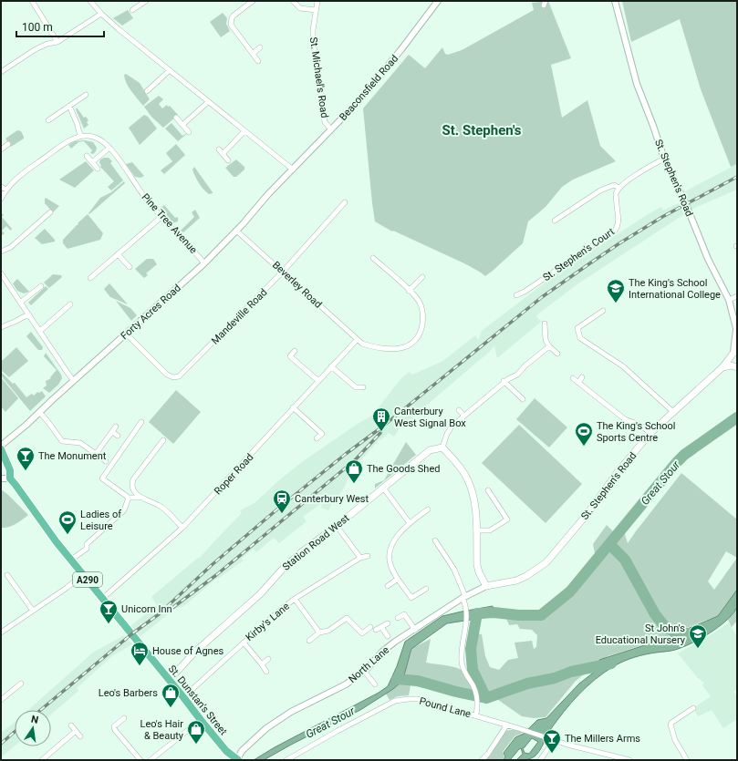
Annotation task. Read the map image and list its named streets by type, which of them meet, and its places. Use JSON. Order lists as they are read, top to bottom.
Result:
{
  "streets": {
    "main road": [
      "St. Stephen's Road",
      "Station Road West",
      "A290",
      "St. Dunstan's Street"
    ],
    "street": [
      "St. Michael's Road",
      "Beaconsfield Road",
      "Pine Tree Avenue",
      "St. Stephen's Court",
      "Beverley Road",
      "Forty Acres Road",
      "Mandeville Road",
      "Roper Road",
      "Kirby's Lane",
      "North Lane",
      "Pound Lane"
    ]
  },
  "crossings": [
    ["St. Michael's Road", "Beaconsfield Road"],
    ["Beaconsfield Road", "Forty Acres Road"],
    ["St. Stephen's Road", "North Lane"],
    ["Pine Tree Avenue", "Forty Acres Road"],
    ["Beverley Road", "Forty Acres Road"],
    ["Beverley Road", "Mandeville Road"],
    ["Beverley Road", "Roper Road"],
    ["Forty Acres Road", "Mandeville Road"],
    ["Roper Road", "St. Dunstan's Street"],
    ["Station Road West", "St. Dunstan's Street"],
    ["A290", "St. Dunstan's Street"],
    ["Kirby's Lane", "St. Dunstan's Street"],
    ["North Lane", "St. Dunstan's Street"]
  ],
  "districts": ["St. Stephen's"],
  "water": ["Great Stour"],
  "places": {
    "school or university": ["The King's School International College", "St John's Educational Nursery"],
    "building": ["Canterbury West Signal Box"],
    "sports": ["The King's School Sports Centre", "Ladies of Leisure"],
    "bar": ["The Monument", "Unicorn Inn", "The Millers Arms"],
    "shop": ["The Goods Shed", "Leo's Barbers", "Leo's Hair & Beauty"],
    "station": ["Canterbury West"],
    "hotel": ["House of Agnes"]
  },
  "scale_bar": "100 m",
  "north": "top"
}
